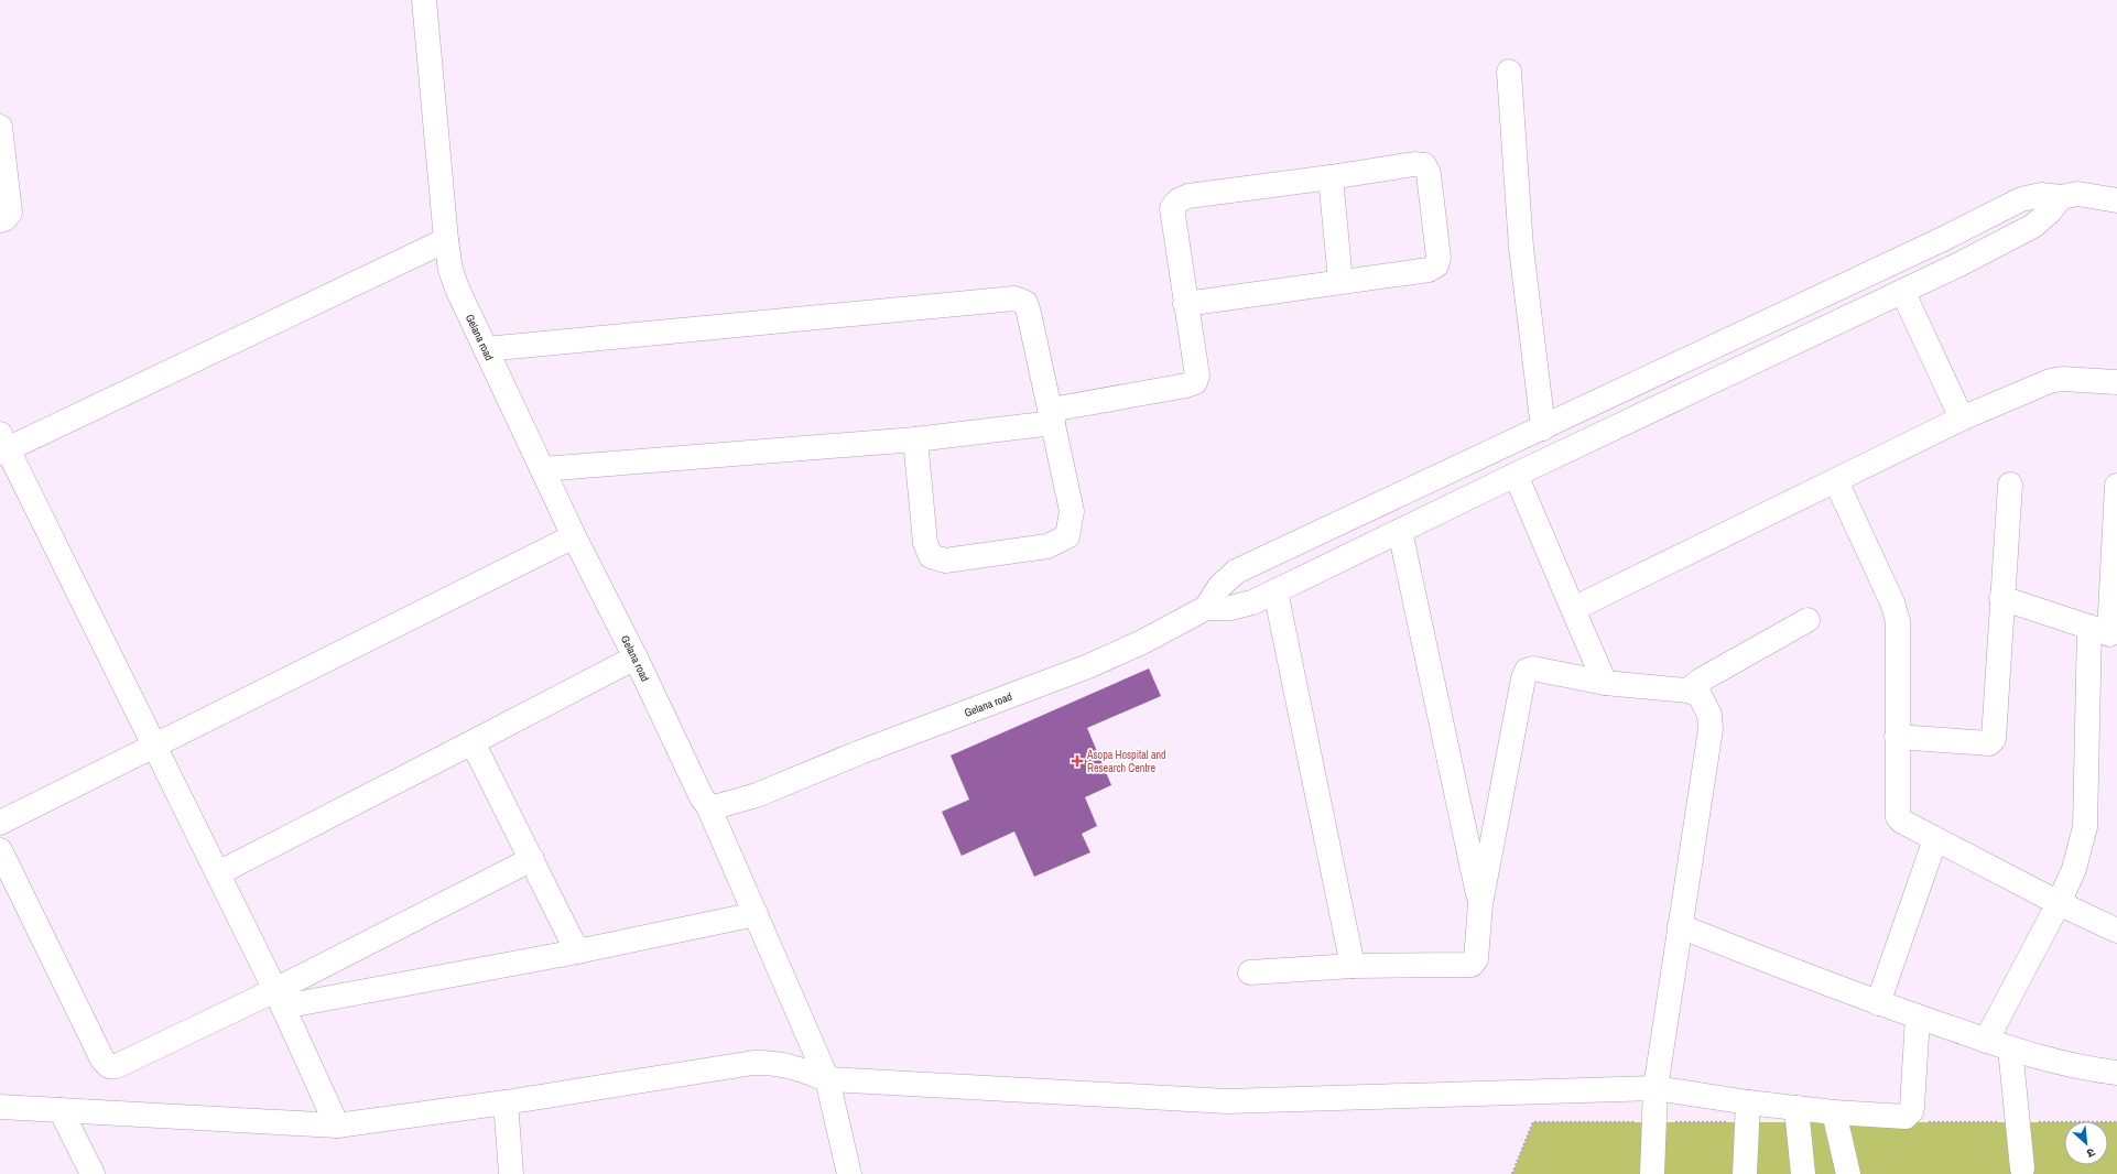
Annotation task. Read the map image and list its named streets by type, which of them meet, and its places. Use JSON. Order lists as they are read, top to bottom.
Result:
{
  "streets": {
    "street": ["Gelana road"]
  },
  "places": {
    "health": ["Asopa Hospital and Research Centre"]
  },
  "north": "bottom right"
}
